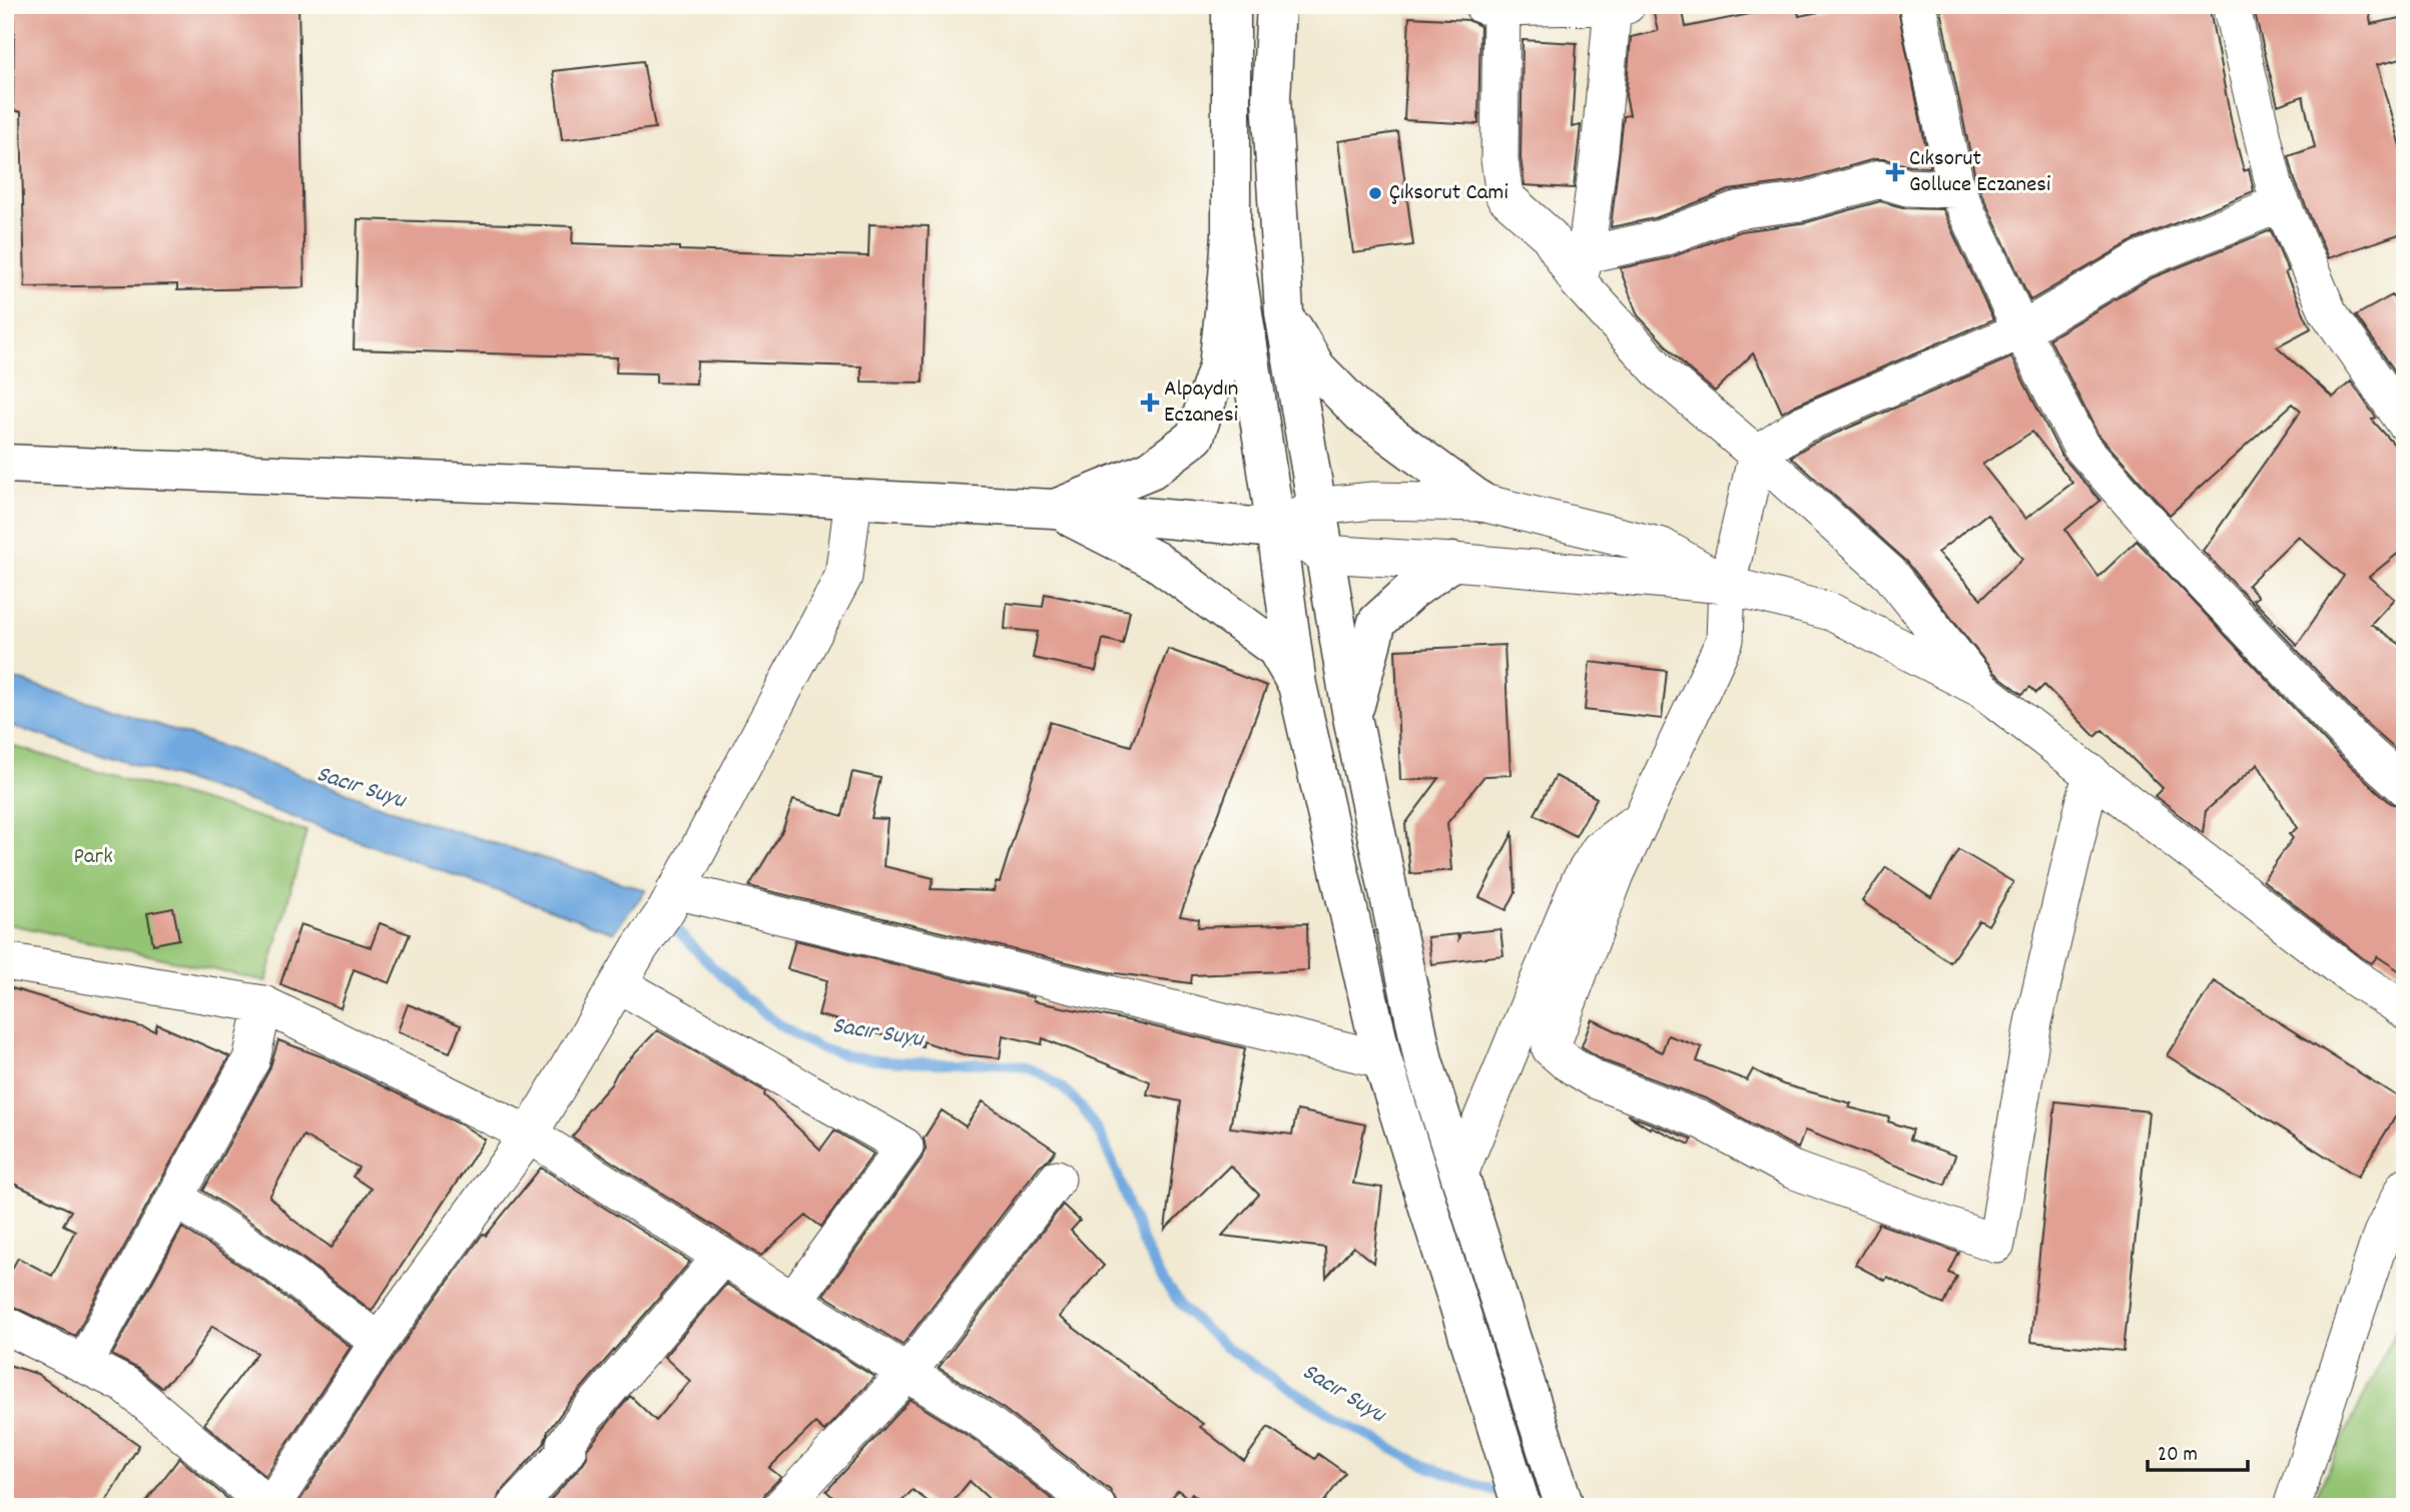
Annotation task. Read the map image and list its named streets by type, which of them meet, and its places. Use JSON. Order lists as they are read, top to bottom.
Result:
{
  "water": ["Sacır Suyu"],
  "parks": ["Park"],
  "places": {
    "health": ["Cıksorut Golluce Eczanesi", "Alpaydın Eczanesi"],
    "other": ["Çıksorut Cami"]
  },
  "scale_bar": "20 m"
}
